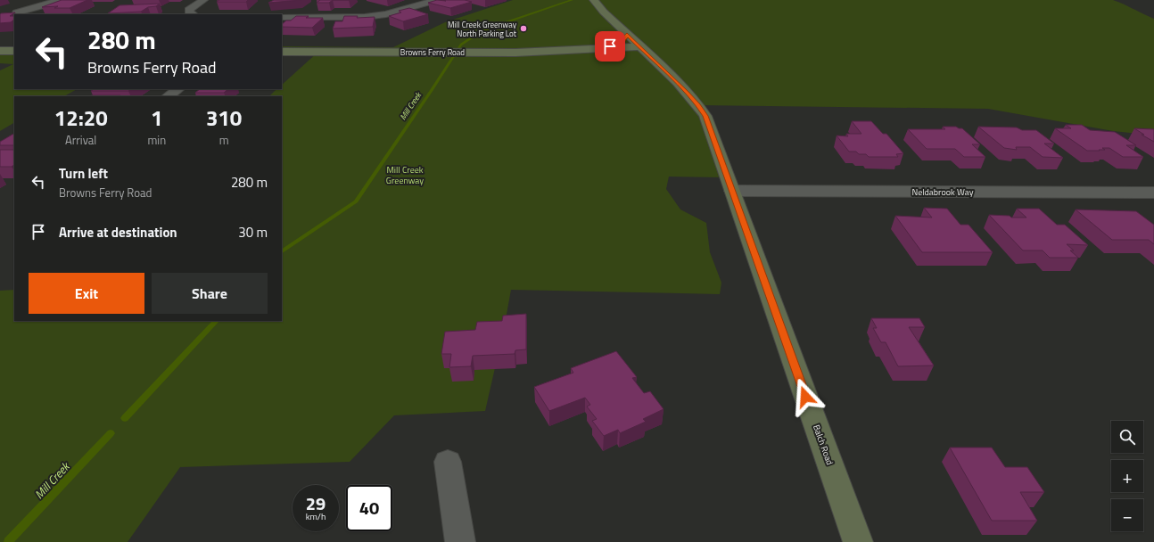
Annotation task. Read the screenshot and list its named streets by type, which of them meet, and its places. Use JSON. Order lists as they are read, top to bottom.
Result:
{
  "streets": {
    "street": ["Browns Ferry Road", "Neldabrook Way", "Balch Road"]
  },
  "crossings": [
    ["Browns Ferry Road", "Balch Road"],
    ["Neldabrook Way", "Balch Road"]
  ],
  "water": ["Mill Creek"],
  "parks": ["Mill Creek Greenway"],
  "places": ["Mill Creek Greenway North Parking Lot"],
  "page": {
    "turn": ["280 m", "Browns Ferry Road"],
    "eta": [
      "12:20",
      "Arrival",
      "1",
      "min",
      "310",
      "m"
    ],
    "list": [
      {
        "name": "Turn left",
        "note": "Browns Ferry Road",
        "value": "280 m"
      },
      {
        "name": "Arrive at destination",
        "value": "30 m"
      }
    ],
    "buttons": ["Exit", "Share"],
    "map_buttons": ["+", "−"],
    "speed": "29 km/h",
    "limit": "40"
  }
}
